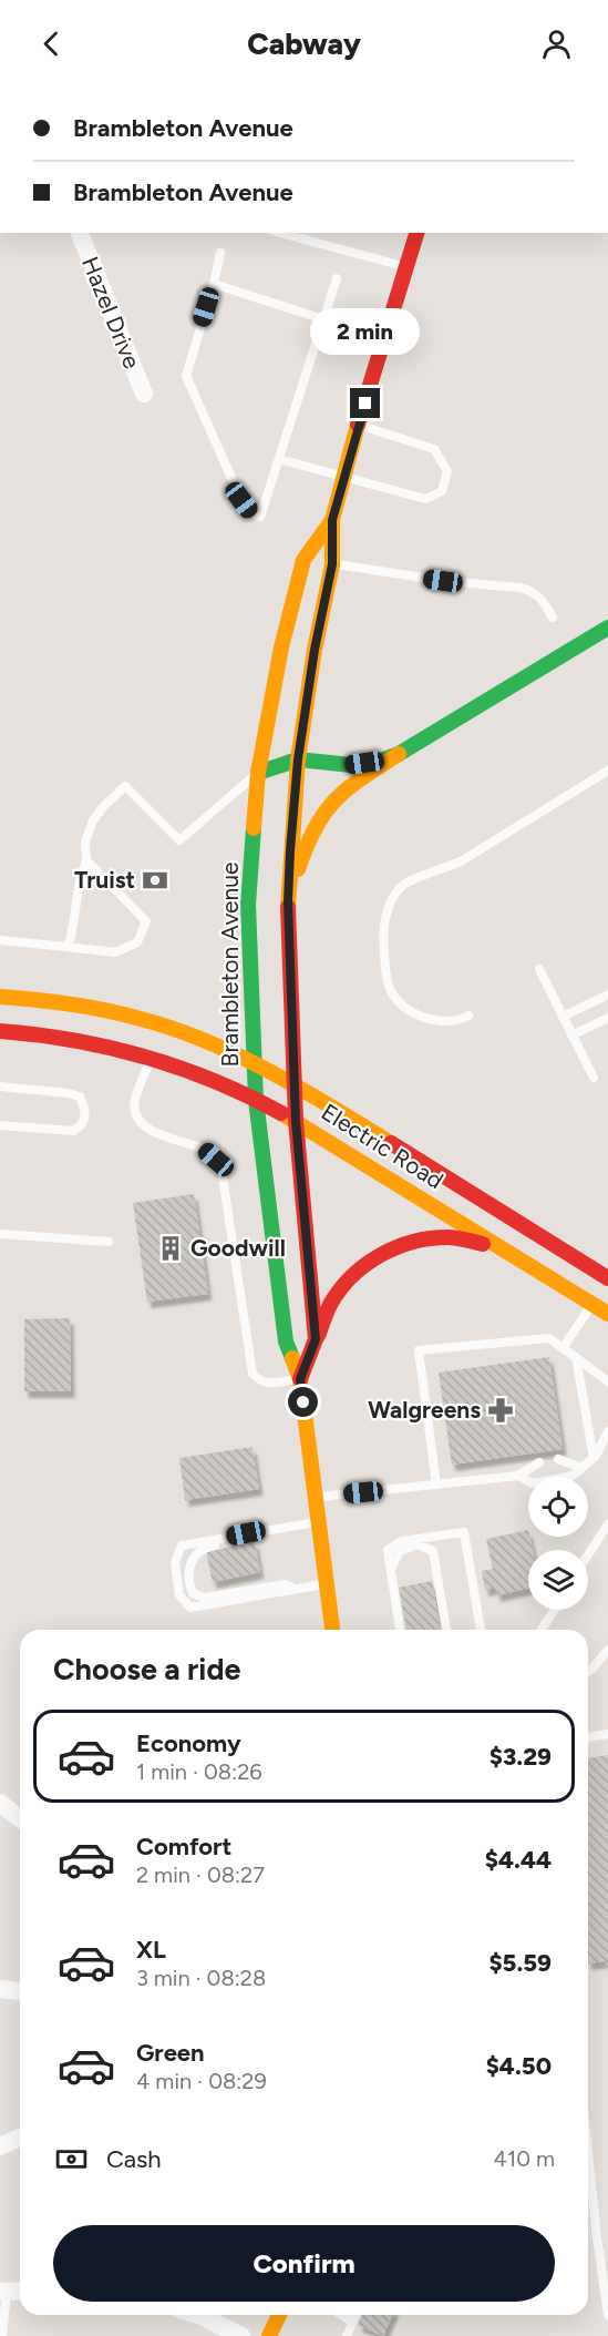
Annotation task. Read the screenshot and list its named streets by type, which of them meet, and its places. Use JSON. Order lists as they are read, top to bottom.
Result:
{
  "streets": {
    "main road": ["Brambleton Avenue", "Electric Road"],
    "street": ["Hazel Drive"]
  },
  "crossings": [
    ["Brambleton Avenue", "Electric Road"]
  ],
  "places": {
    "bank": ["Truist"],
    "building": ["Goodwill"],
    "pharmacy": ["Walgreens"]
  },
  "page": {
    "header": "Cabway",
    "banner": ["Brambleton Avenue", "Brambleton Avenue"],
    "bubble": "2 min",
    "heading": "Choose a ride",
    "list": [
      {
        "name": "Economy",
        "note": "1 min · 08:26",
        "value": "$3.29"
      },
      {
        "name": "Comfort",
        "note": "2 min · 08:27",
        "value": "$4.44"
      },
      {
        "name": "XL",
        "note": "3 min · 08:28",
        "value": "$5.59"
      },
      {
        "name": "Green",
        "note": "4 min · 08:29",
        "value": "$4.50"
      }
    ],
    "pay": ["Cash", "410 m"],
    "buttons": "Confirm"
  }
}
